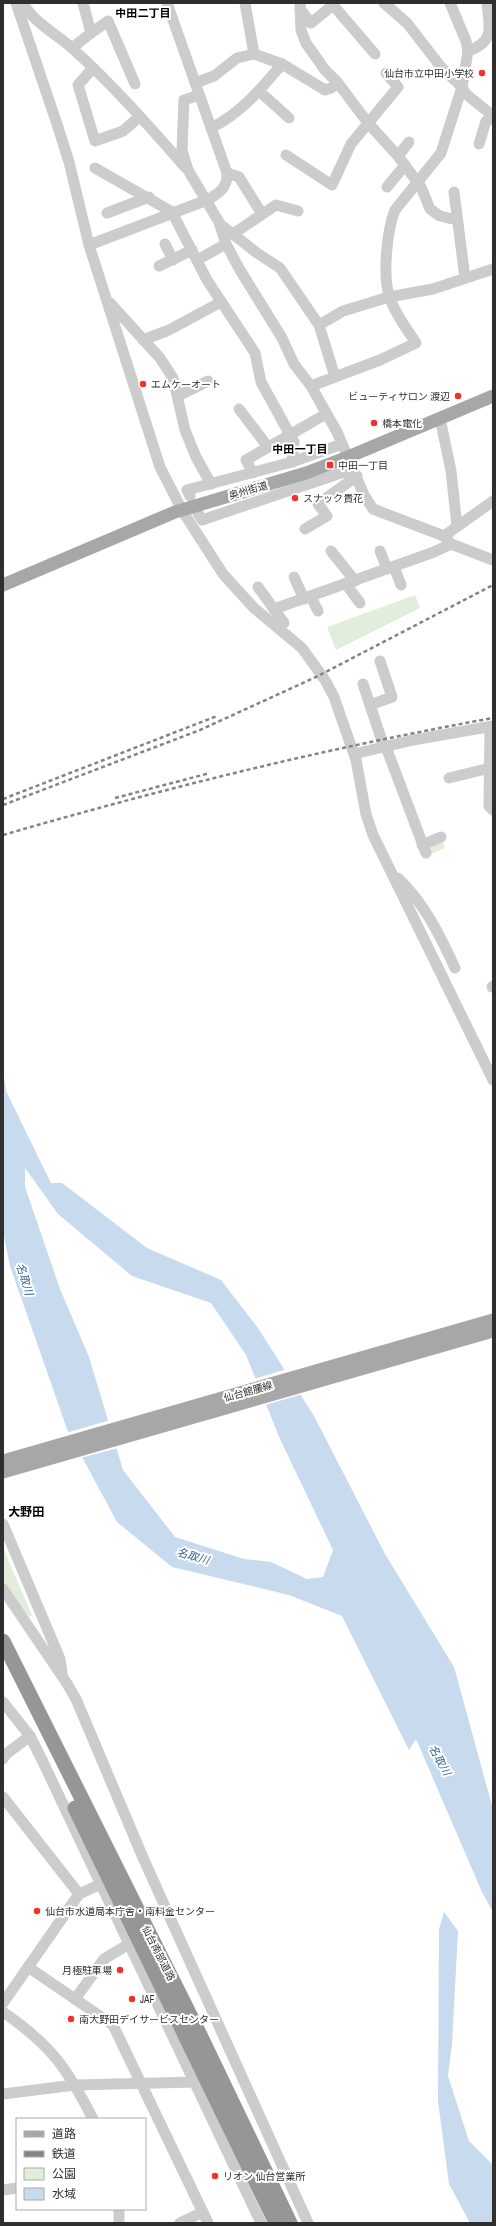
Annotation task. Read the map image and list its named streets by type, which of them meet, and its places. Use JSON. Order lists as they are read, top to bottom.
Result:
{
  "streets": {
    "highway": ["仙台南部道路"],
    "main road": ["奥州街道", "仙台館腰線"]
  },
  "districts": ["中田二丁目", "中田一丁目", "大野田"],
  "water": ["名取川"],
  "places": {
    "other": [
      "仙台市立中田小学校",
      "エムケーオート",
      "ビューティサロン 渡辺",
      "橋本電化",
      "スナック貴花",
      "仙台市水道局本庁舎・南料金センター",
      "月極駐車場",
      "JAF",
      "南大野田デイサービスセンター",
      "リオン 仙台営業所"
    ],
    "transit": ["中田一丁目"]
  },
  "legend": [
    "道路",
    "鉄道",
    "公園",
    "水域"
  ]
}
